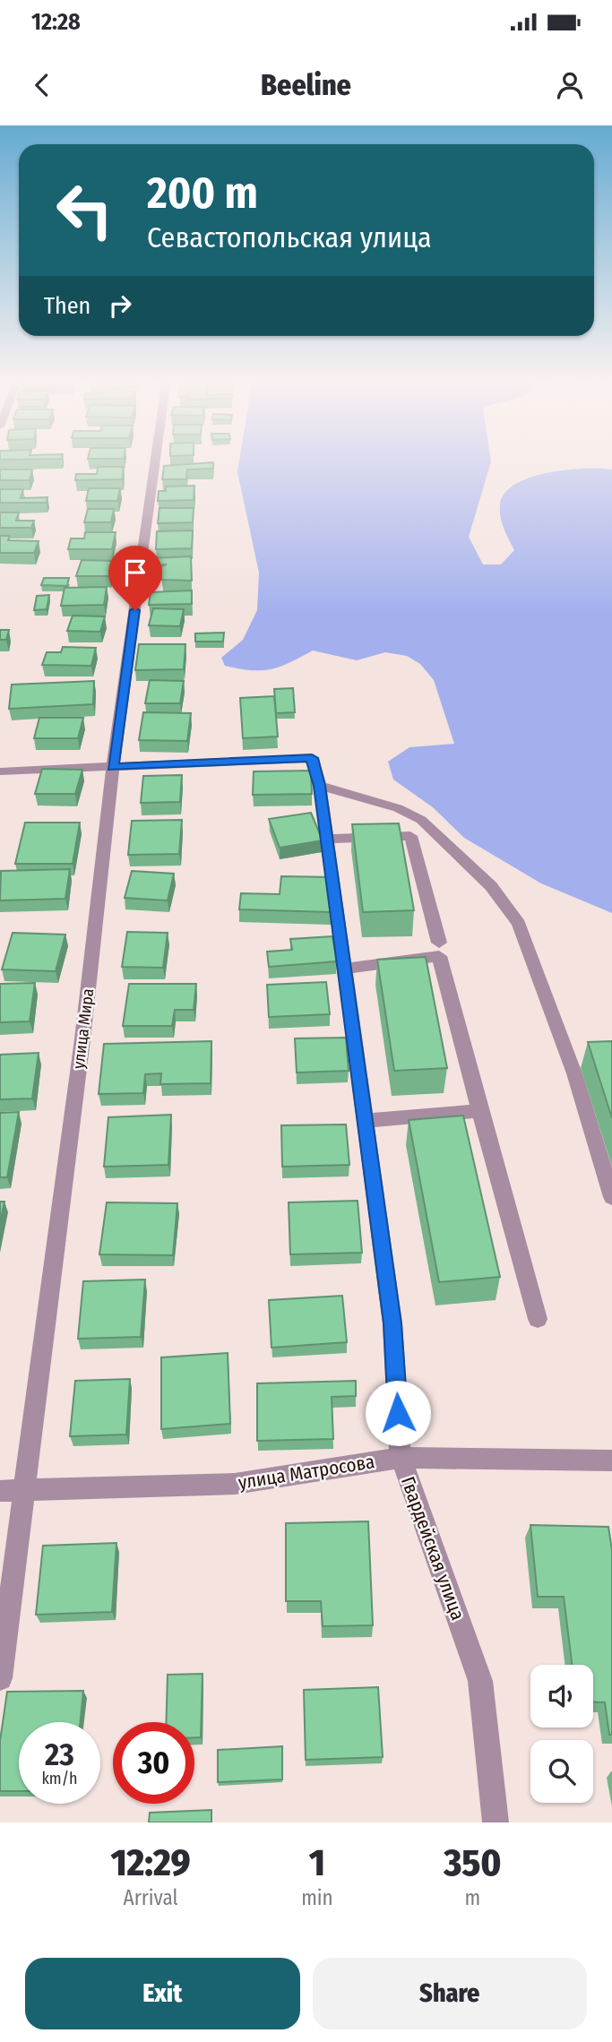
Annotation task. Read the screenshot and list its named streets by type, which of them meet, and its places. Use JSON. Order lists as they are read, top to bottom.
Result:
{
  "streets": {
    "street": ["улица Мира", "улица Матросова", "Гвардейская улица"]
  },
  "crossings": [
    ["улица Мира", "улица Матросова"],
    ["улица Мира", "Гвардейская улица"],
    ["улица Матросова", "Гвардейская улица"]
  ],
  "page": {
    "status": "12:28",
    "header": "Beeline",
    "turn": ["200 m", "Севастопольская улица"],
    "then": "Then",
    "speed": "23 km/h",
    "limit": "30",
    "eta": [
      "12:29",
      "Arrival",
      "1",
      "min",
      "350",
      "m"
    ],
    "buttons": ["Exit", "Share"]
  }
}
